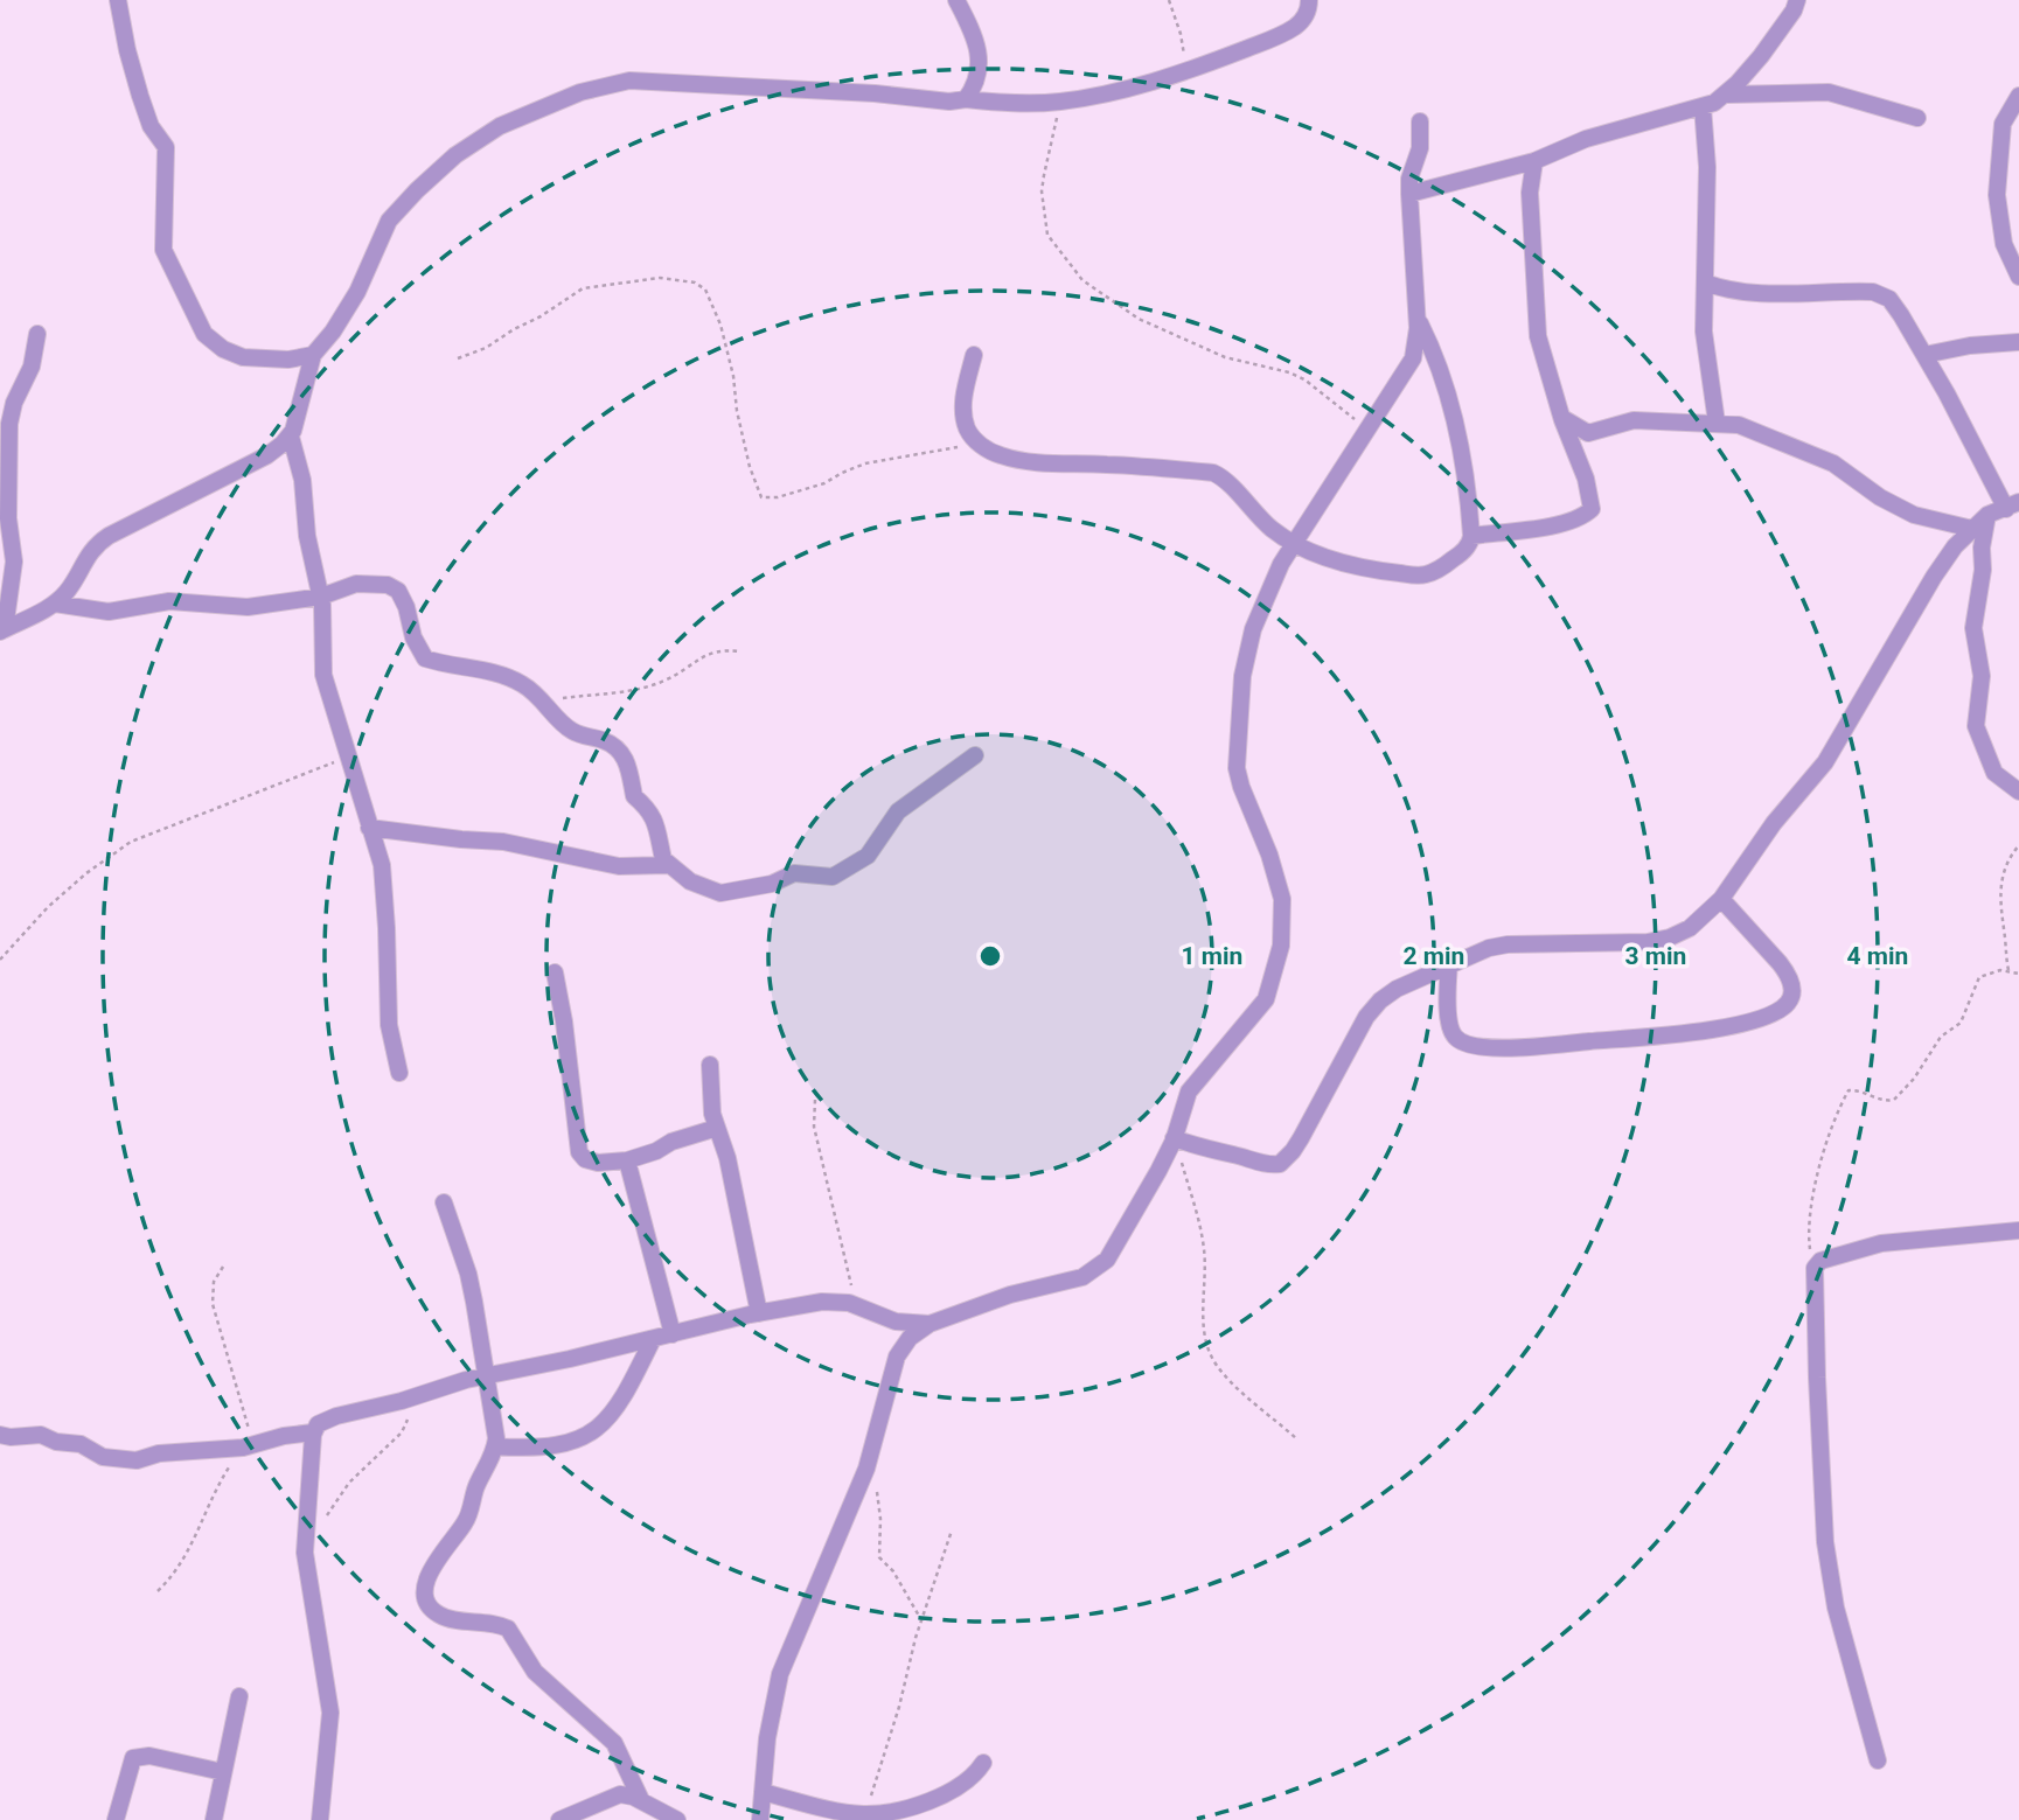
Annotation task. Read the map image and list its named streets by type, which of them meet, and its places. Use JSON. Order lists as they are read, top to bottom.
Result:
{
  "rings": [
    "1 min",
    "2 min",
    "3 min",
    "4 min"
  ]
}
